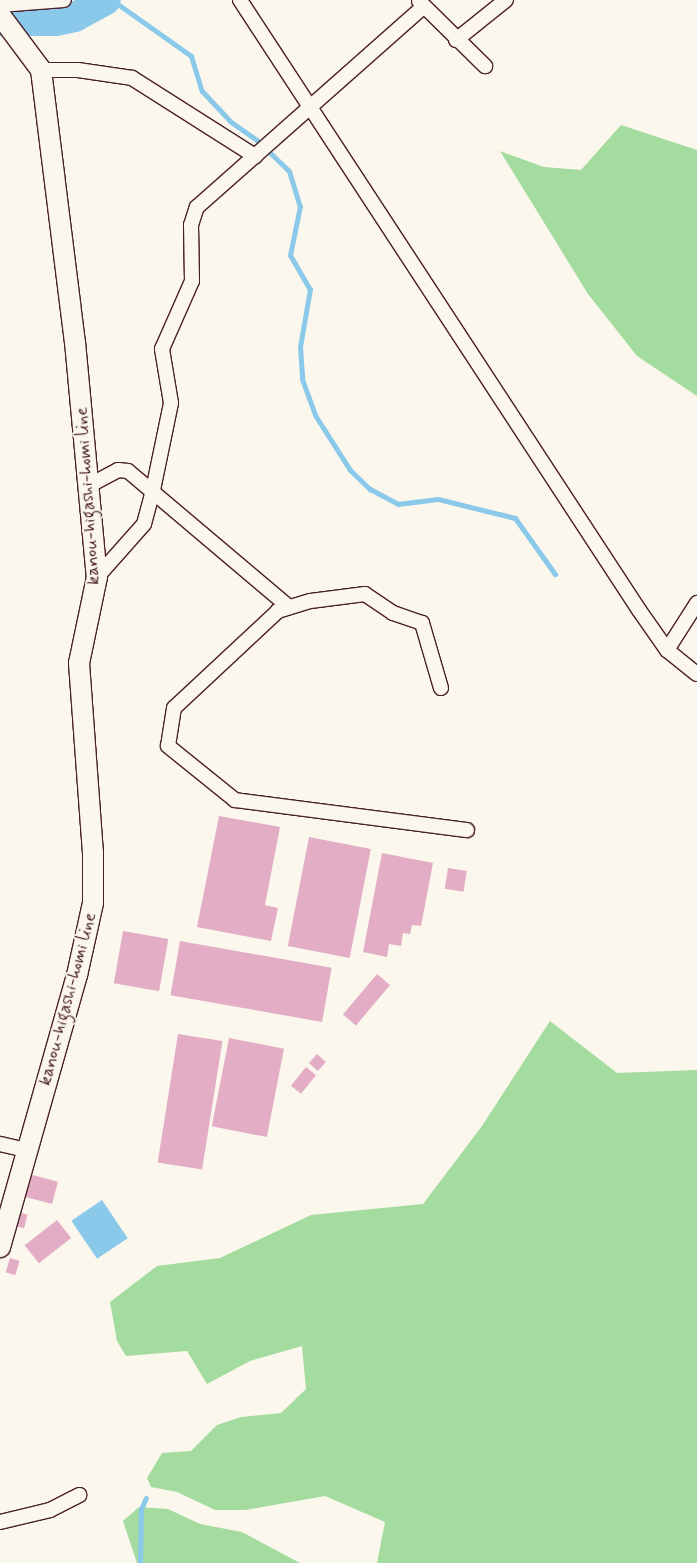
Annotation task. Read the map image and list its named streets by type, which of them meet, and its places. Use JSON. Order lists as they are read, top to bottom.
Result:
{
  "streets": {
    "main road": ["kanou-higashi-homi line"]
  }
}
